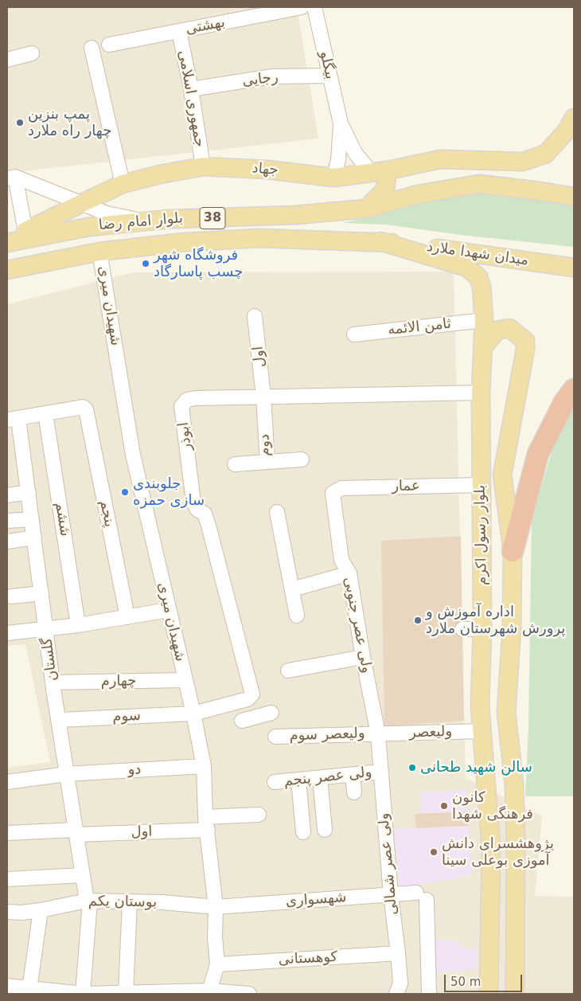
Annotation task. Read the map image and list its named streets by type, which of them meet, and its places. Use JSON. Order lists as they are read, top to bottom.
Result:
{
  "streets": {
    "main road": [
      "جهاد",
      "38",
      "بلوار امام رضا",
      "میدان شهدا ملارد",
      "بلوار رسول اکرم"
    ],
    "street": [
      "بهشتی",
      "بیگلو",
      "رجایی",
      "جمهوری اسلامی",
      "شهیدان میری",
      "ثامن الائمه",
      "اول",
      "ابوذر",
      "دوم",
      "عمار",
      "پنجم",
      "ششم",
      "ولی عصر جنوبی",
      "گلستان",
      "چهارم",
      "سوم",
      "ولیعصر",
      "ولیعصر سوم",
      "دو",
      "ولی عصر پنجم",
      "ولی عصر شمالی",
      "شهسواری",
      "بوستان یکم",
      "کوهستانی"
    ]
  },
  "crossings": [
    ["بهشتی", "جمهوری اسلامی"],
    ["بیگلو", "رجایی"],
    ["رجایی", "جمهوری اسلامی"],
    ["جمهوری اسلامی", "جهاد"],
    ["جهاد", "بلوار امام رضا"],
    ["38", "بلوار امام رضا"],
    ["بلوار امام رضا", "میدان شهدا ملارد"],
    ["بلوار امام رضا", "شهیدان میری"],
    ["بلوار امام رضا", "بلوار رسول اکرم"],
    ["میدان شهدا ملارد", "بلوار رسول اکرم"],
    ["شهیدان میری", "اول"],
    ["شهیدان میری", "چهارم"],
    ["شهیدان میری", "سوم"],
    ["شهیدان میری", "دو"],
    ["شهیدان میری", "شهسواری"],
    ["شهیدان میری", "بوستان یکم"],
    ["شهیدان میری", "کوهستانی"],
    ["ثامن الائمه", "بلوار رسول اکرم"],
    ["اول", "ابوذر"],
    ["اول", "دوم"],
    ["اول", "گلستان"],
    ["ابوذر", "دوم"],
    ["ابوذر", "بلوار رسول اکرم"],
    ["عمار", "بلوار رسول اکرم"],
    ["عمار", "ولی عصر جنوبی"],
    ["پنجم", "ششم"],
    ["بلوار رسول اکرم", "ولیعصر"],
    ["ولی عصر جنوبی", "ولیعصر"],
    ["ولی عصر جنوبی", "ولیعصر سوم"],
    ["ولی عصر جنوبی", "ولی عصر شمالی"],
    ["گلستان", "چهارم"],
    ["گلستان", "سوم"],
    ["گلستان", "دو"],
    ["گلستان", "بوستان یکم"],
    ["ولیعصر", "ولیعصر سوم"],
    ["ولیعصر", "ولی عصر شمالی"],
    ["ولیعصر سوم", "ولی عصر شمالی"],
    ["ولی عصر پنجم", "ولی عصر شمالی"],
    ["ولی عصر شمالی", "شهسواری"],
    ["ولی عصر شمالی", "کوهستانی"],
    ["شهسواری", "بوستان یکم"]
  ],
  "places": [
    "پمپ بنزین چهار راه ملارد",
    "فروشگاه شهر چسب پاسارگاد",
    "جلوبندی سازی حمزه",
    "اداره آموزش و پرورش شهرستان ملارد",
    "سالن شهید طحانی",
    "کانون فرهنگی شهدا",
    "پژوهشسرای دانش آموزی بوعلی سینا"
  ],
  "scale_bar": "50 m"
}
